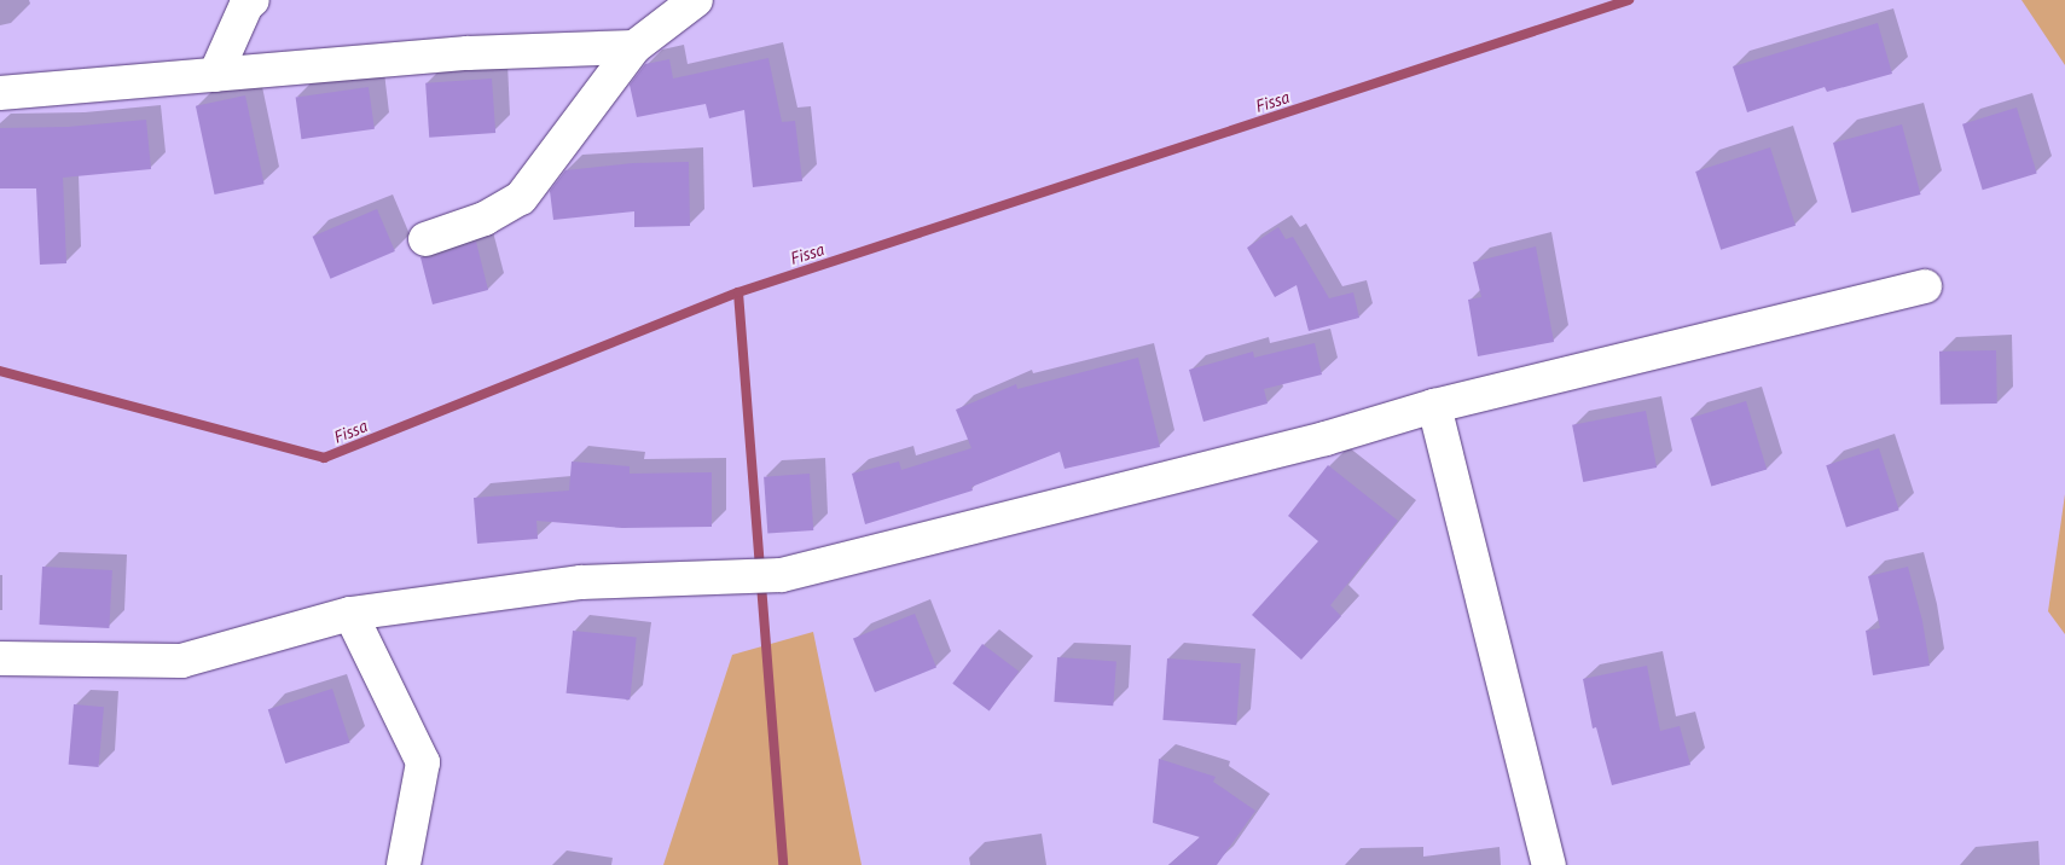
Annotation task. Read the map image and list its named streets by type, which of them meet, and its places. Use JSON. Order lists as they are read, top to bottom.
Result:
{
  "water": ["Fissa"]
}
